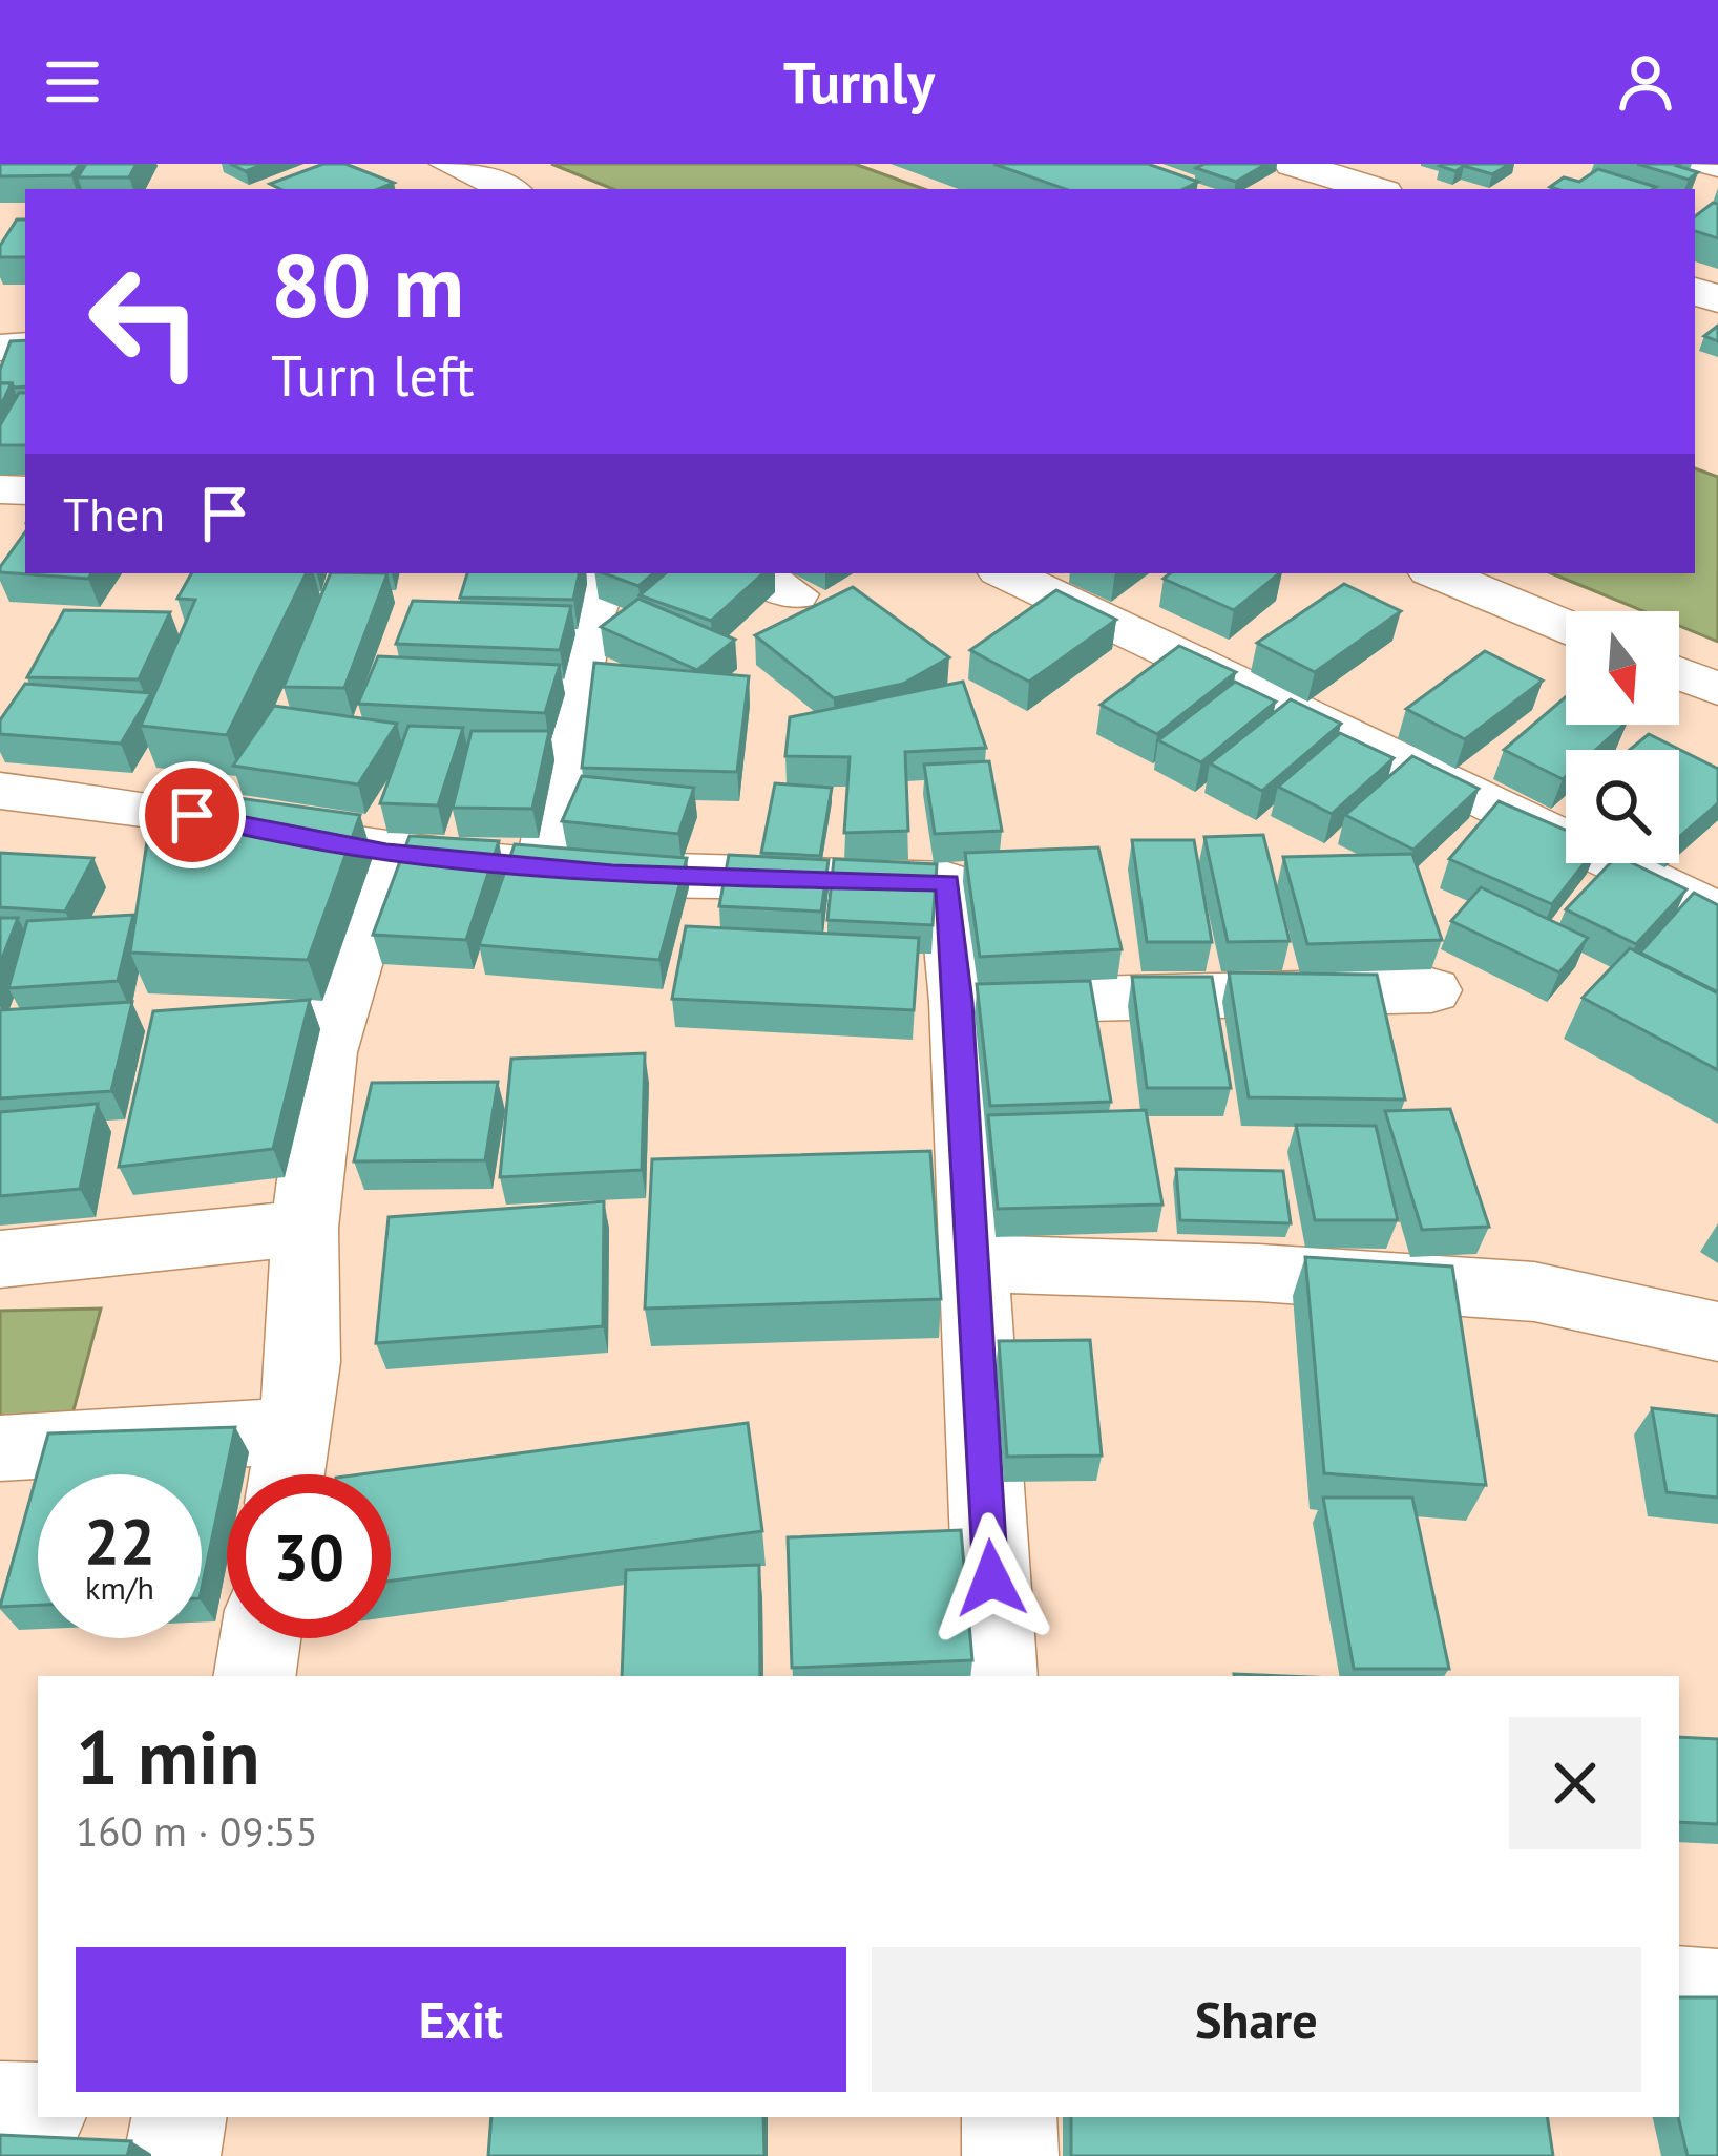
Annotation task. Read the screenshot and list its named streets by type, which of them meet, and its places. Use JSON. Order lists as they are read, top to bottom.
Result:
{
  "north": "bottom",
  "page": {
    "header": "Turnly",
    "turn": ["80 m", "Turn left"],
    "then": "Then",
    "speed": "22 km/h",
    "limit": "30",
    "heading": ["1 min", "160 m · 09:55"],
    "buttons": ["Exit", "Share"]
  }
}
